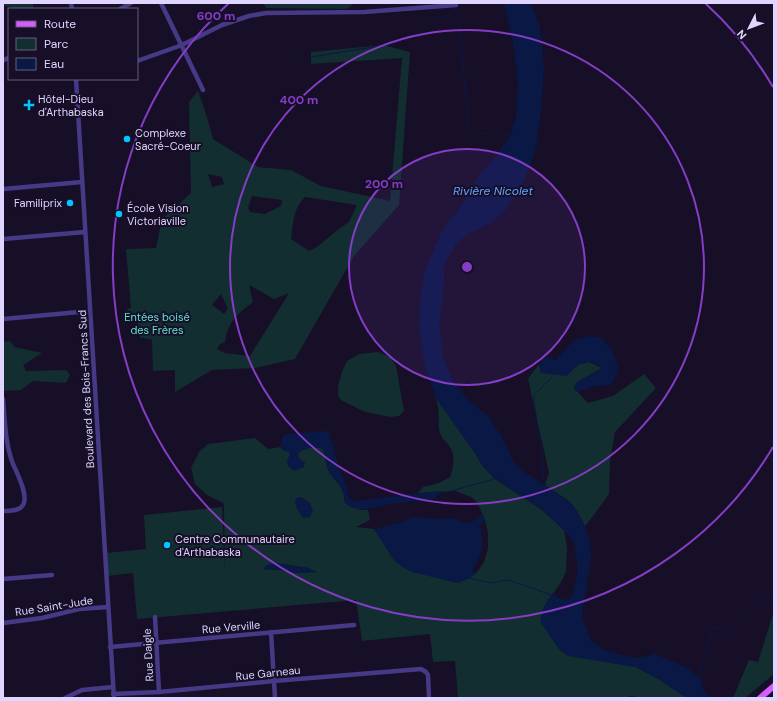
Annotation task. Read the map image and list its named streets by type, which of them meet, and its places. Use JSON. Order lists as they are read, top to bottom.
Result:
{
  "streets": {
    "street": [
      "Boulevard des Bois-Francs Sud",
      "Rue Saint-Jude",
      "Rue Verville",
      "Rue Daigle",
      "Rue Garneau"
    ]
  },
  "crossings": [
    ["Boulevard des Bois-Francs Sud", "Rue Saint-Jude"],
    ["Boulevard des Bois-Francs Sud", "Rue Verville"],
    ["Boulevard des Bois-Francs Sud", "Rue Garneau"],
    ["Rue Verville", "Rue Daigle"],
    ["Rue Daigle", "Rue Garneau"]
  ],
  "water": ["Rivière Nicolet"],
  "parks": ["Entées boisé des Frères"],
  "places": {
    "health": ["Hôtel-Dieu d'Arthabaska"],
    "other": [
      "Complexe Sacré-Coeur",
      "Familiprix",
      "École Vision Victoriaville",
      "Centre Communautaire d'Arthabaska"
    ]
  },
  "legend": ["Route", "Parc", "Eau"],
  "north": "bottom left",
  "rings": ["600 m", "400 m", "200 m"]
}
